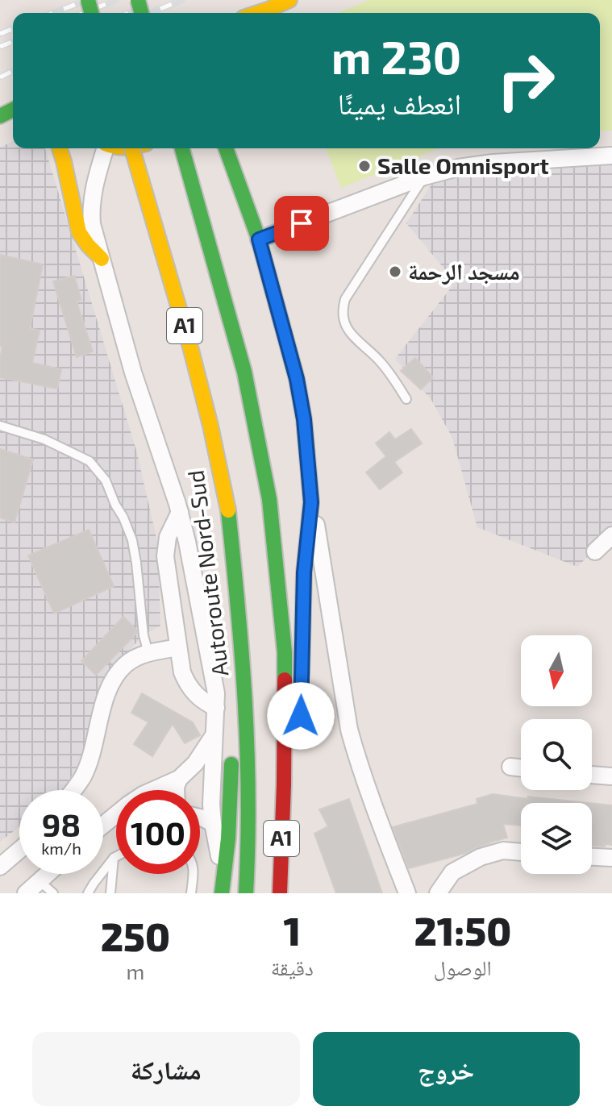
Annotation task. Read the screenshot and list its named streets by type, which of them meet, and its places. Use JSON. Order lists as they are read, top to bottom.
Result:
{
  "streets": {
    "main road": ["A1", "Autoroute Nord-Sud"]
  },
  "places": ["Salle Omnisport", "مسجد الرحمة"],
  "north": "bottom",
  "page": {
    "turn": ["230 m", "انعطف يمينًا"],
    "speed": "98 km/h",
    "limit": "100",
    "eta": [
      "21:50",
      "الوصول",
      "1",
      "دقيقة",
      "250",
      "m"
    ],
    "buttons": ["خروج", "مشاركة"]
  }
}
